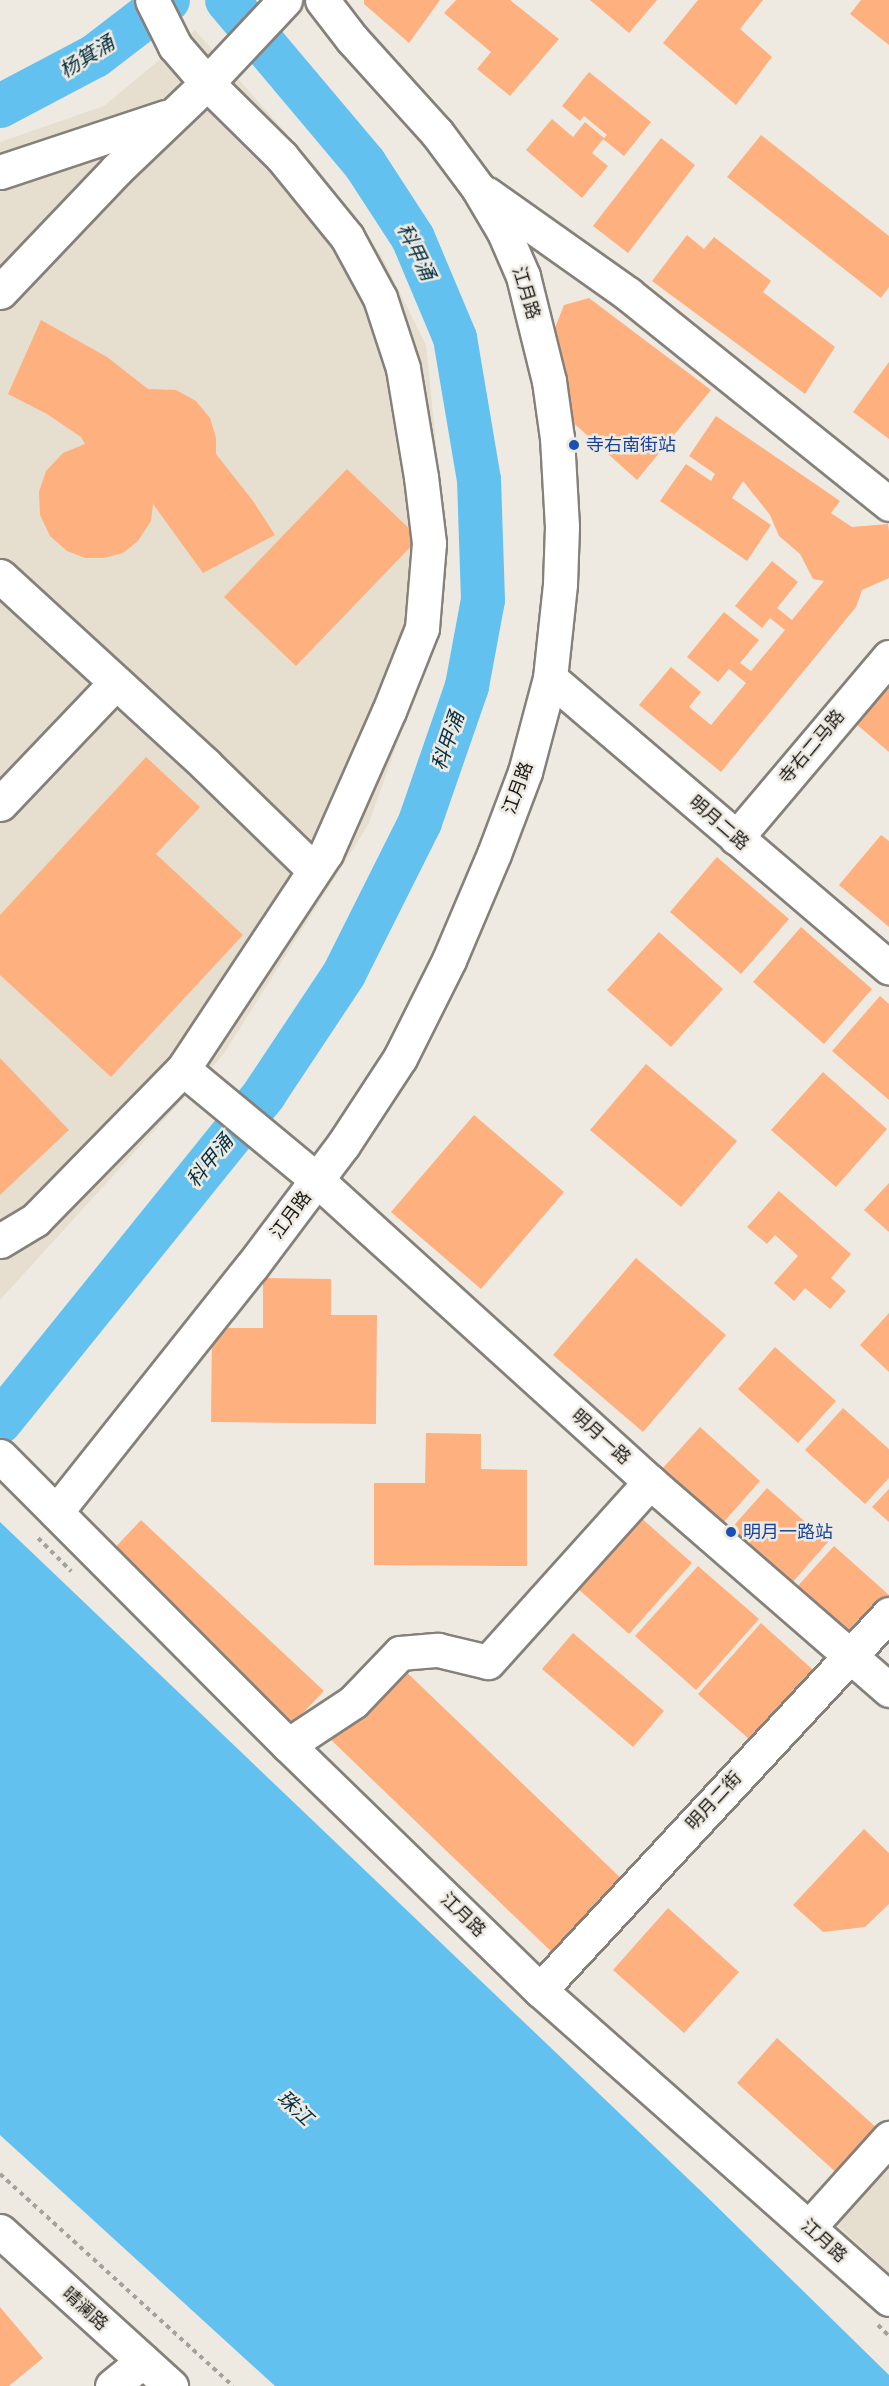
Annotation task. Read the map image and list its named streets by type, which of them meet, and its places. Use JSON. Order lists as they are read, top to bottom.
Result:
{
  "streets": {
    "street": [
      "江月路",
      "寺右二马路",
      "明月二路",
      "明月一路",
      "明月二街",
      "晴澜路"
    ]
  },
  "crossings": [
    ["江月路", "明月二路"],
    ["江月路", "明月一路"],
    ["江月路", "明月二街"],
    ["寺右二马路", "明月二路"],
    ["明月一路", "明月二街"]
  ],
  "water": ["杨箕涌", "科甲涌", "珠江"],
  "places": ["寺右南街站", "明月一路站"]
}
